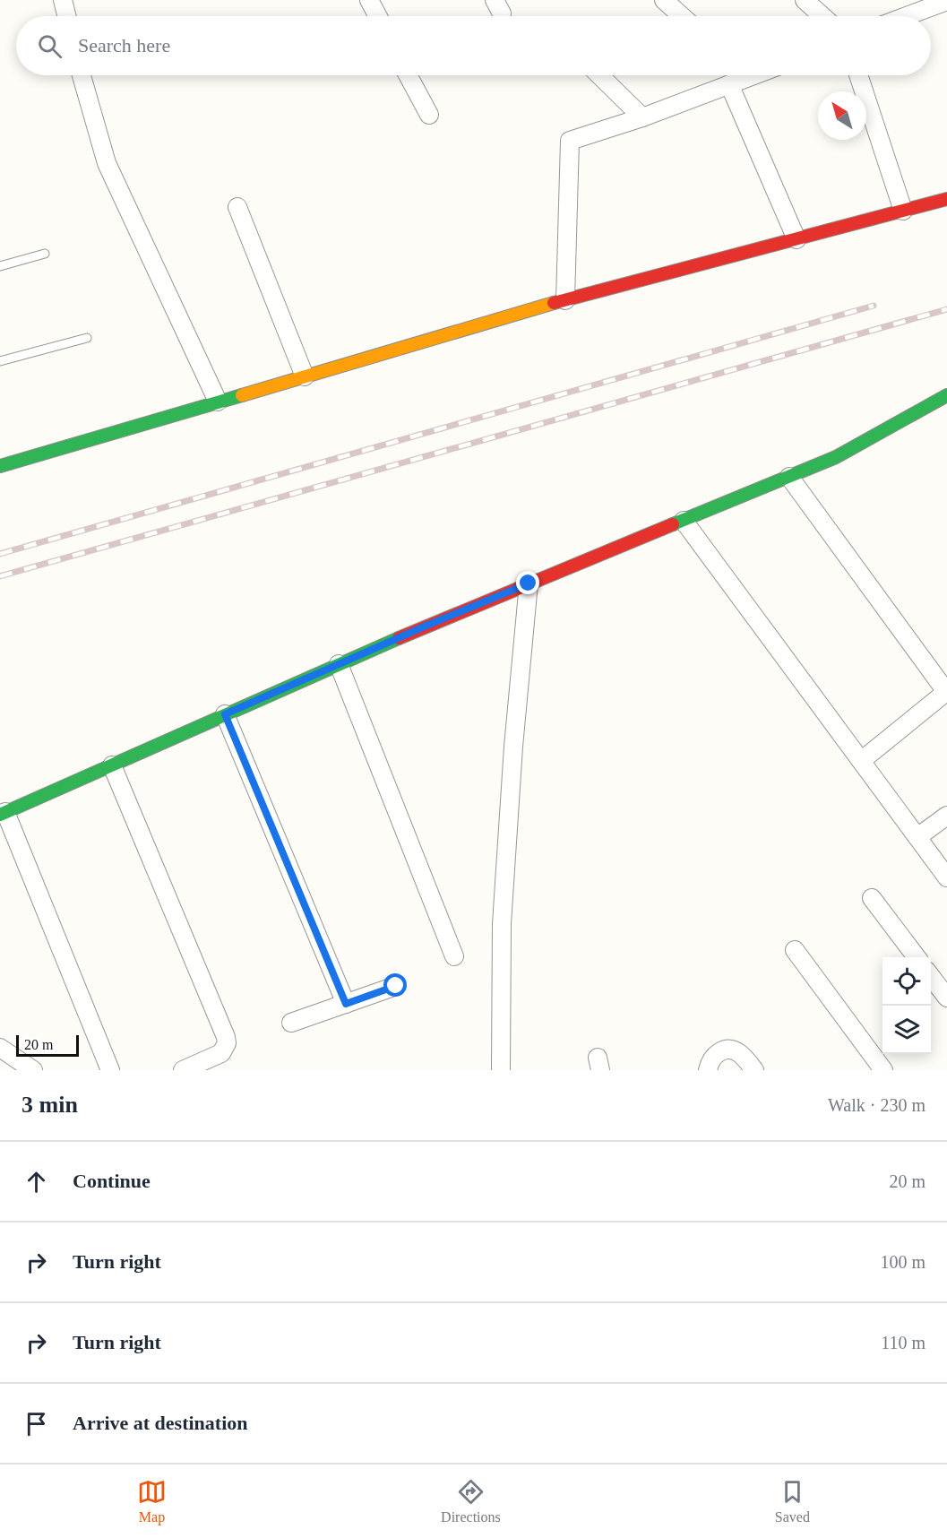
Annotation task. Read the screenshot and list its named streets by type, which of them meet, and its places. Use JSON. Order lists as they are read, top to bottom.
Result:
{
  "scale_bar": "20 m",
  "north": "top left",
  "page": {
    "search": "Search here",
    "scale": "20 m",
    "heading": ["3 min", "Walk · 230 m"],
    "list": [
      ["Continue", "20 m"],
      ["Turn right", "100 m"],
      ["Turn right", "110 m"],
      "Arrive at destination"
    ],
    "nav": ["Map", "Directions", "Saved"]
  }
}
